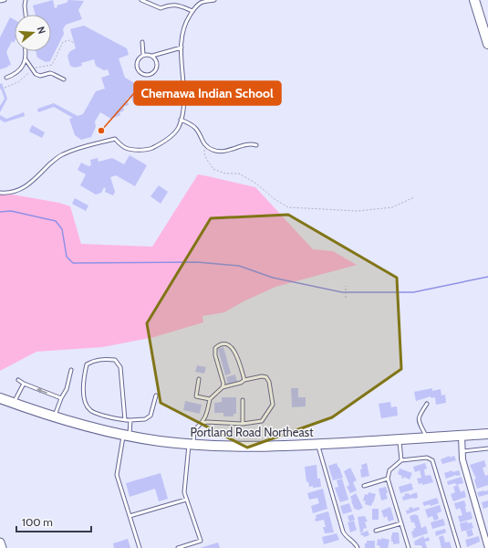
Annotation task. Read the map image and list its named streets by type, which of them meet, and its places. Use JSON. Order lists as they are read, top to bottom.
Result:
{
  "streets": {
    "main road": ["Portland Road Northeast"]
  },
  "places": ["Chemawa Indian School"],
  "scale_bar": "100 m",
  "north": "right"
}
